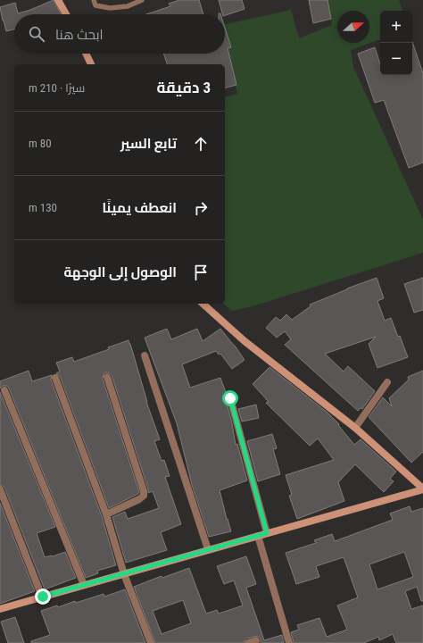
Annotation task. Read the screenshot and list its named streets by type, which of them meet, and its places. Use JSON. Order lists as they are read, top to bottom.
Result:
{
  "north": "right",
  "page": {
    "map_buttons": ["+", "−"],
    "search": "ابحث هنا",
    "heading": ["3 دقيقة", "سيرًا · 210 m"],
    "list": [
      ["تابع السير", "80 m"],
      ["انعطف يمينًا", "130 m"],
      "الوصول إلى الوجهة"
    ]
  }
}
